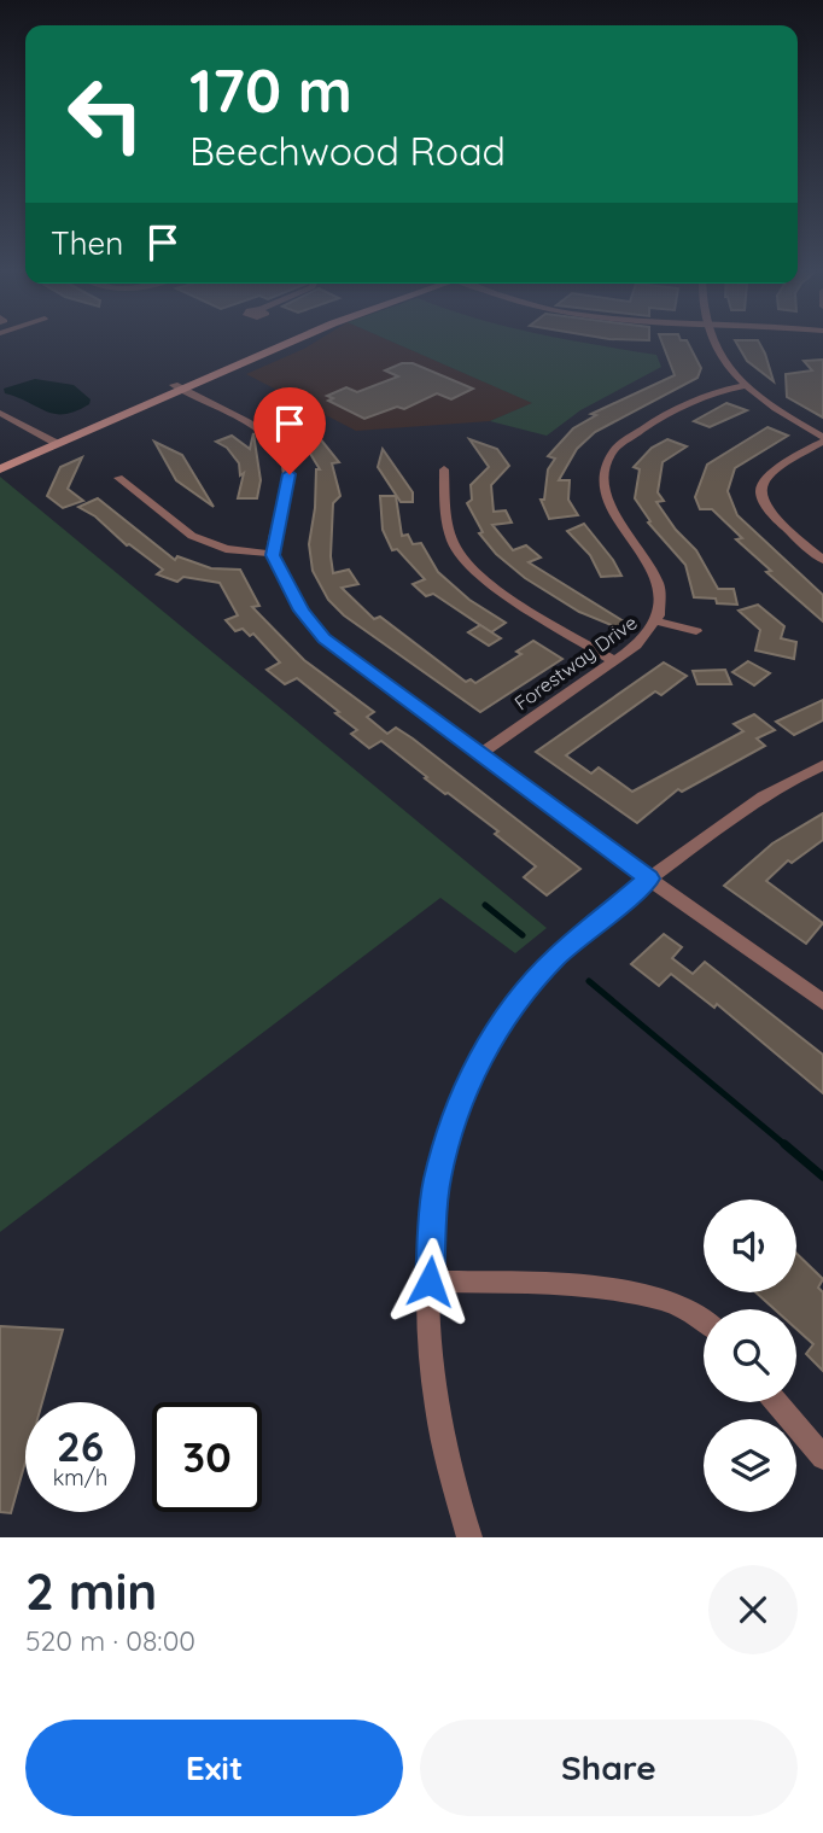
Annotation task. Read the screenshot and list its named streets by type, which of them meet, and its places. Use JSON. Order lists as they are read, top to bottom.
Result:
{
  "streets": {
    "street": ["Forestway Drive"]
  },
  "page": {
    "turn": ["170 m", "Beechwood Road"],
    "then": "Then",
    "speed": "26 km/h",
    "limit": "30",
    "heading": ["2 min", "520 m · 08:00"],
    "buttons": ["Exit", "Share"]
  }
}
